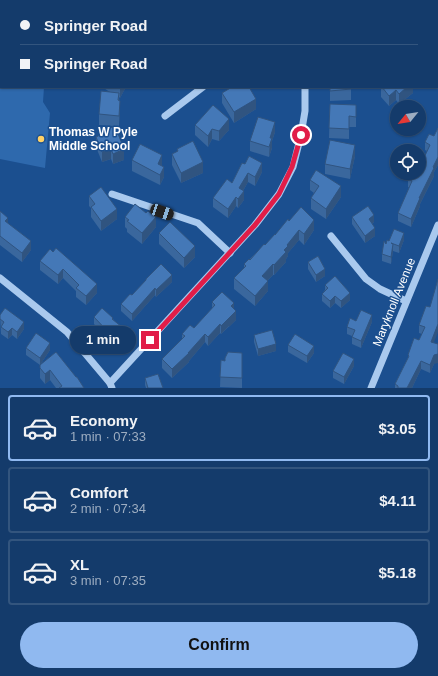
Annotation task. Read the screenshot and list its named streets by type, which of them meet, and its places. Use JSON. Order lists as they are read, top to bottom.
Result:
{
  "streets": {
    "street": ["Maryknoll Avenue"]
  },
  "places": ["Thomas W Pyle Middle School"],
  "north": "bottom left",
  "page": {
    "banner": ["Springer Road", "Springer Road"],
    "bubble": "1 min",
    "list": [
      {
        "name": "Economy",
        "note": "1 min · 07:33",
        "value": "$3.05"
      },
      {
        "name": "Comfort",
        "note": "2 min · 07:34",
        "value": "$4.11"
      },
      {
        "name": "XL",
        "note": "3 min · 07:35",
        "value": "$5.18"
      }
    ],
    "buttons": "Confirm"
  }
}
